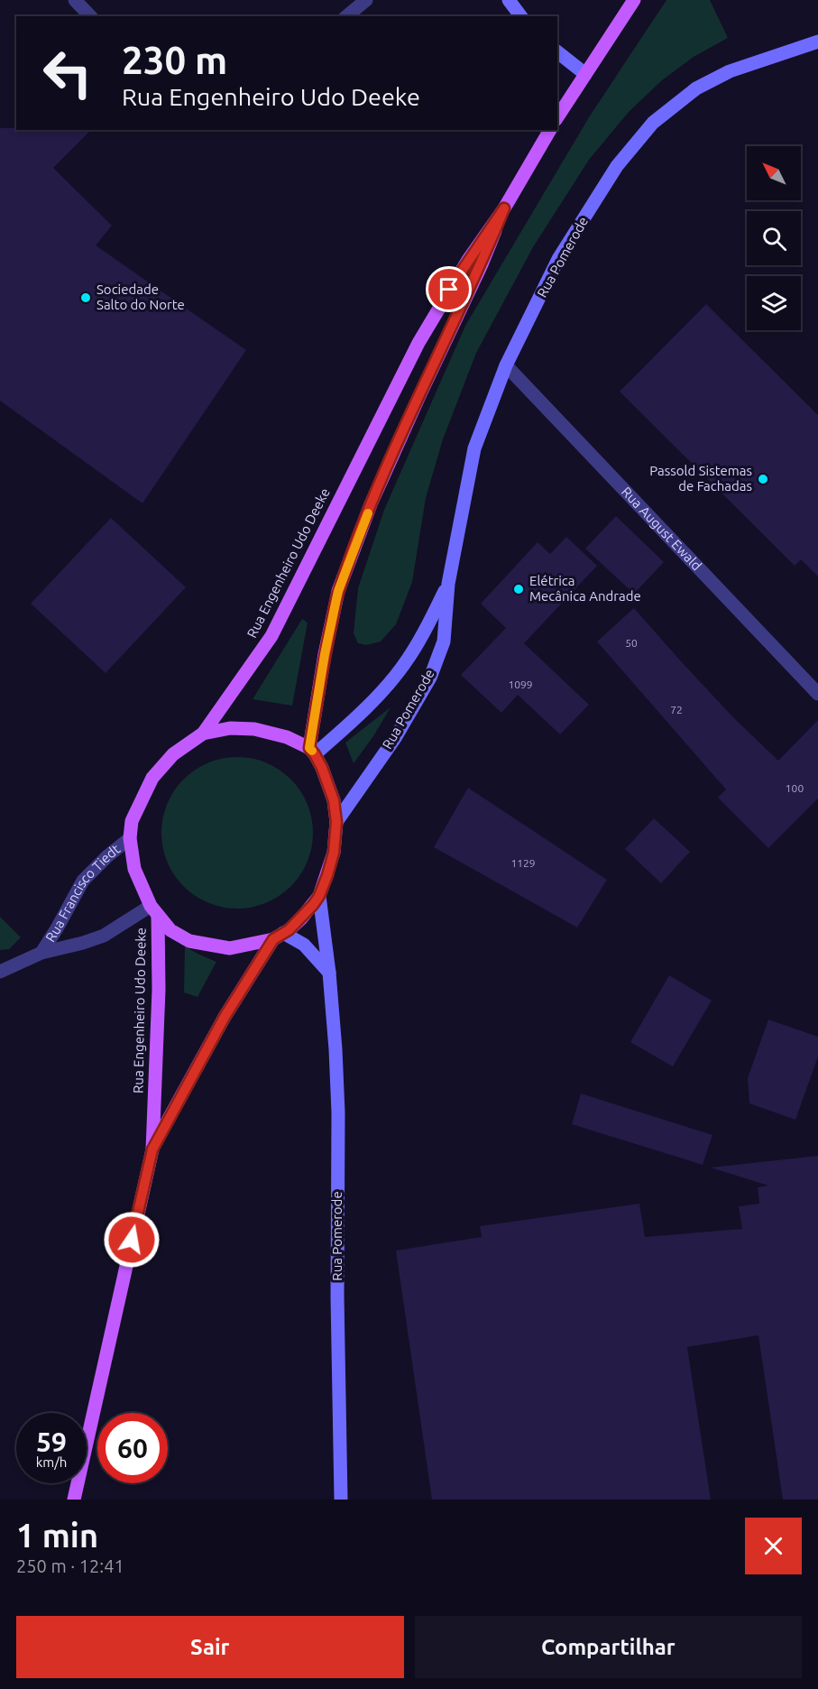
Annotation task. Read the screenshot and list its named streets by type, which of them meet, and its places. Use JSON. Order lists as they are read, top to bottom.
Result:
{
  "streets": {
    "main road": ["Rua Pomerode", "Rua Engenheiro Udo Deeke"],
    "street": ["Rua August Ewald", "Rua Francisco Tiedt"]
  },
  "crossings": [
    ["Rua Pomerode", "Rua August Ewald"],
    ["Rua Pomerode", "Rua Engenheiro Udo Deeke"],
    ["Rua Engenheiro Udo Deeke", "Rua Francisco Tiedt"]
  ],
  "places": ["Sociedade Salto do Norte", "Passold Sistemas de Fachadas", "Elétrica Mecânica Andrade"],
  "house_numbers": [
    "50",
    "1099",
    "72",
    "100",
    "1129"
  ],
  "north": "top left",
  "page": {
    "turn": ["230 m", "Rua Engenheiro Udo Deeke"],
    "speed": "59 km/h",
    "limit": "60",
    "heading": ["1 min", "250 m · 12:41"],
    "buttons": ["Sair", "Compartilhar"]
  }
}
